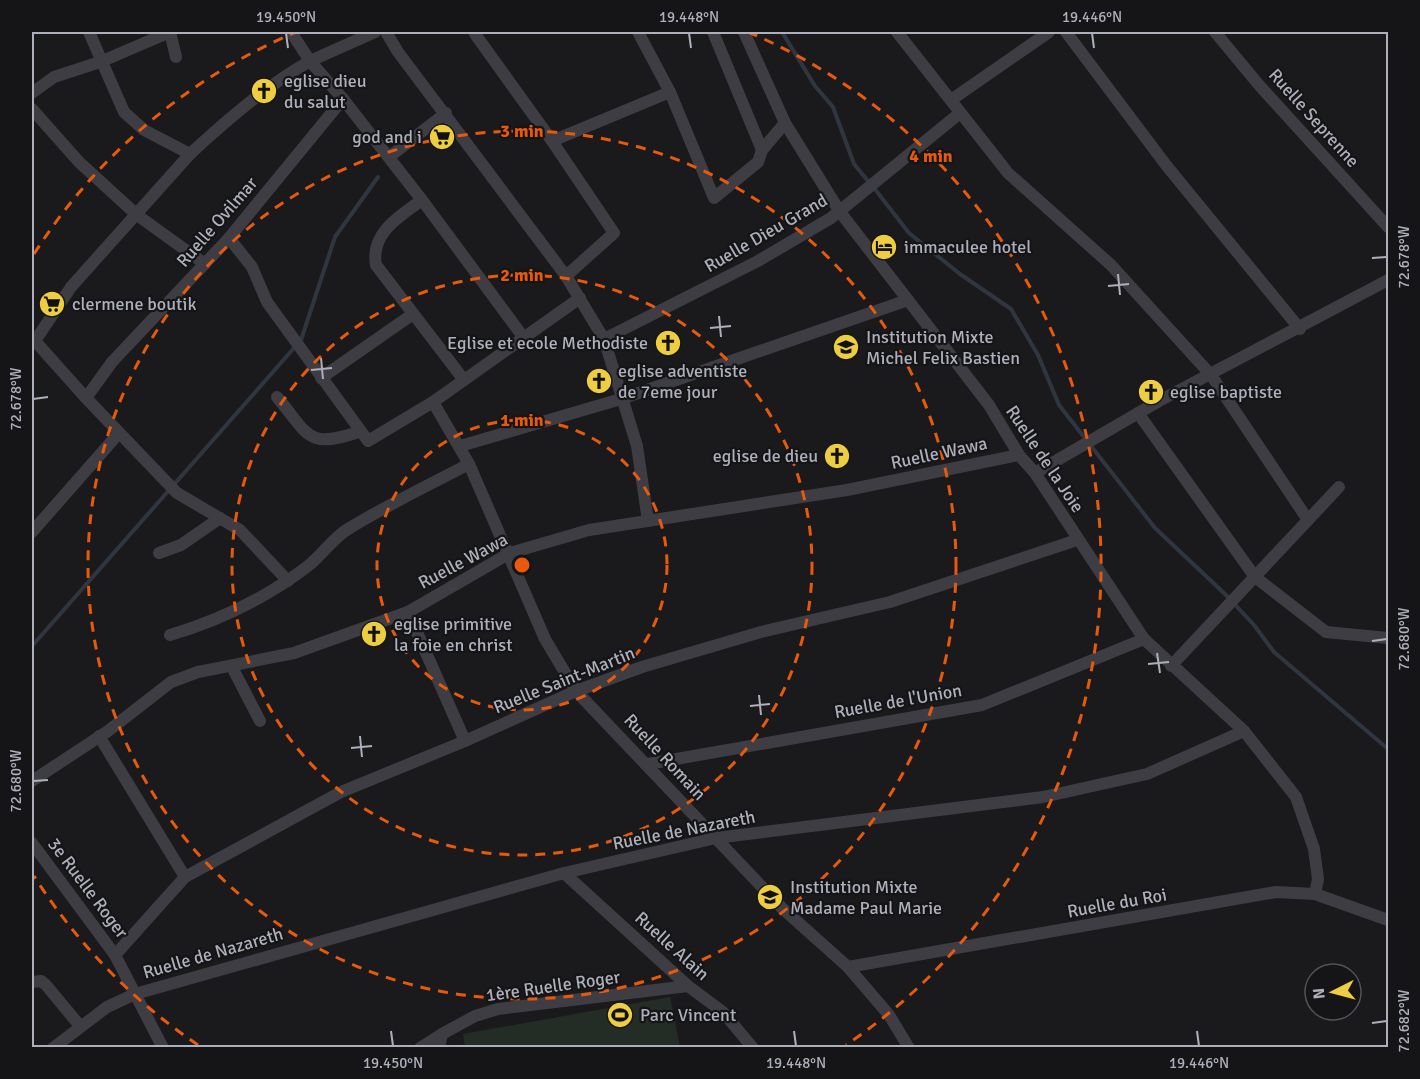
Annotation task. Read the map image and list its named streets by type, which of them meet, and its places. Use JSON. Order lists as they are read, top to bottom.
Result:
{
  "streets": {
    "street": [
      "Ruelle Seprenne",
      "Ruelle Ovilmar",
      "Ruelle Dieu Grand",
      "Ruelle Wawa",
      "Ruelle de la Joie",
      "Ruelle Saint-Martin",
      "Ruelle de l'Union",
      "Ruelle Romain",
      "Ruelle de Nazareth",
      "3e Ruelle Roger",
      "Ruelle du Roi",
      "Ruelle Alain",
      "1ère Ruelle Roger"
    ]
  },
  "crossings": [
    ["Ruelle Dieu Grand", "Ruelle de la Joie"],
    ["Ruelle Wawa", "Ruelle de la Joie"],
    ["Ruelle Wawa", "Ruelle Romain"],
    ["Ruelle de la Joie", "Ruelle Saint-Martin"],
    ["Ruelle de la Joie", "Ruelle de l'Union"],
    ["Ruelle de la Joie", "Ruelle de Nazareth"],
    ["Ruelle de la Joie", "Ruelle du Roi"],
    ["Ruelle Saint-Martin", "Ruelle Romain"],
    ["Ruelle Saint-Martin", "3e Ruelle Roger"],
    ["Ruelle de l'Union", "Ruelle Romain"],
    ["Ruelle Romain", "Ruelle de Nazareth"],
    ["Ruelle Romain", "Ruelle du Roi"],
    ["Ruelle de Nazareth", "3e Ruelle Roger"],
    ["Ruelle de Nazareth", "Ruelle Alain"],
    ["Ruelle Alain", "1ère Ruelle Roger"]
  ],
  "places": {
    "church": [
      "eglise dieu du salut",
      "Eglise et ecole Methodiste",
      "eglise adventiste de 7eme jour",
      "eglise baptiste",
      "eglise de dieu",
      "eglise primitive la foie en christ"
    ],
    "supermarket": ["god and i", "clermene boutik"],
    "hotel": ["immaculee hotel"],
    "school or university": ["Institution Mixte Michel Felix Bastien", "Institution Mixte Madame Paul Marie"],
    "sports": ["Parc Vincent"]
  },
  "north": "left",
  "coordinates": [
    "19.450°N",
    "19.448°N",
    "19.446°N",
    "72.678°W",
    "72.680°W",
    "72.682°W"
  ],
  "rings": [
    "3 min",
    "4 min",
    "2 min",
    "1 min"
  ]
}
